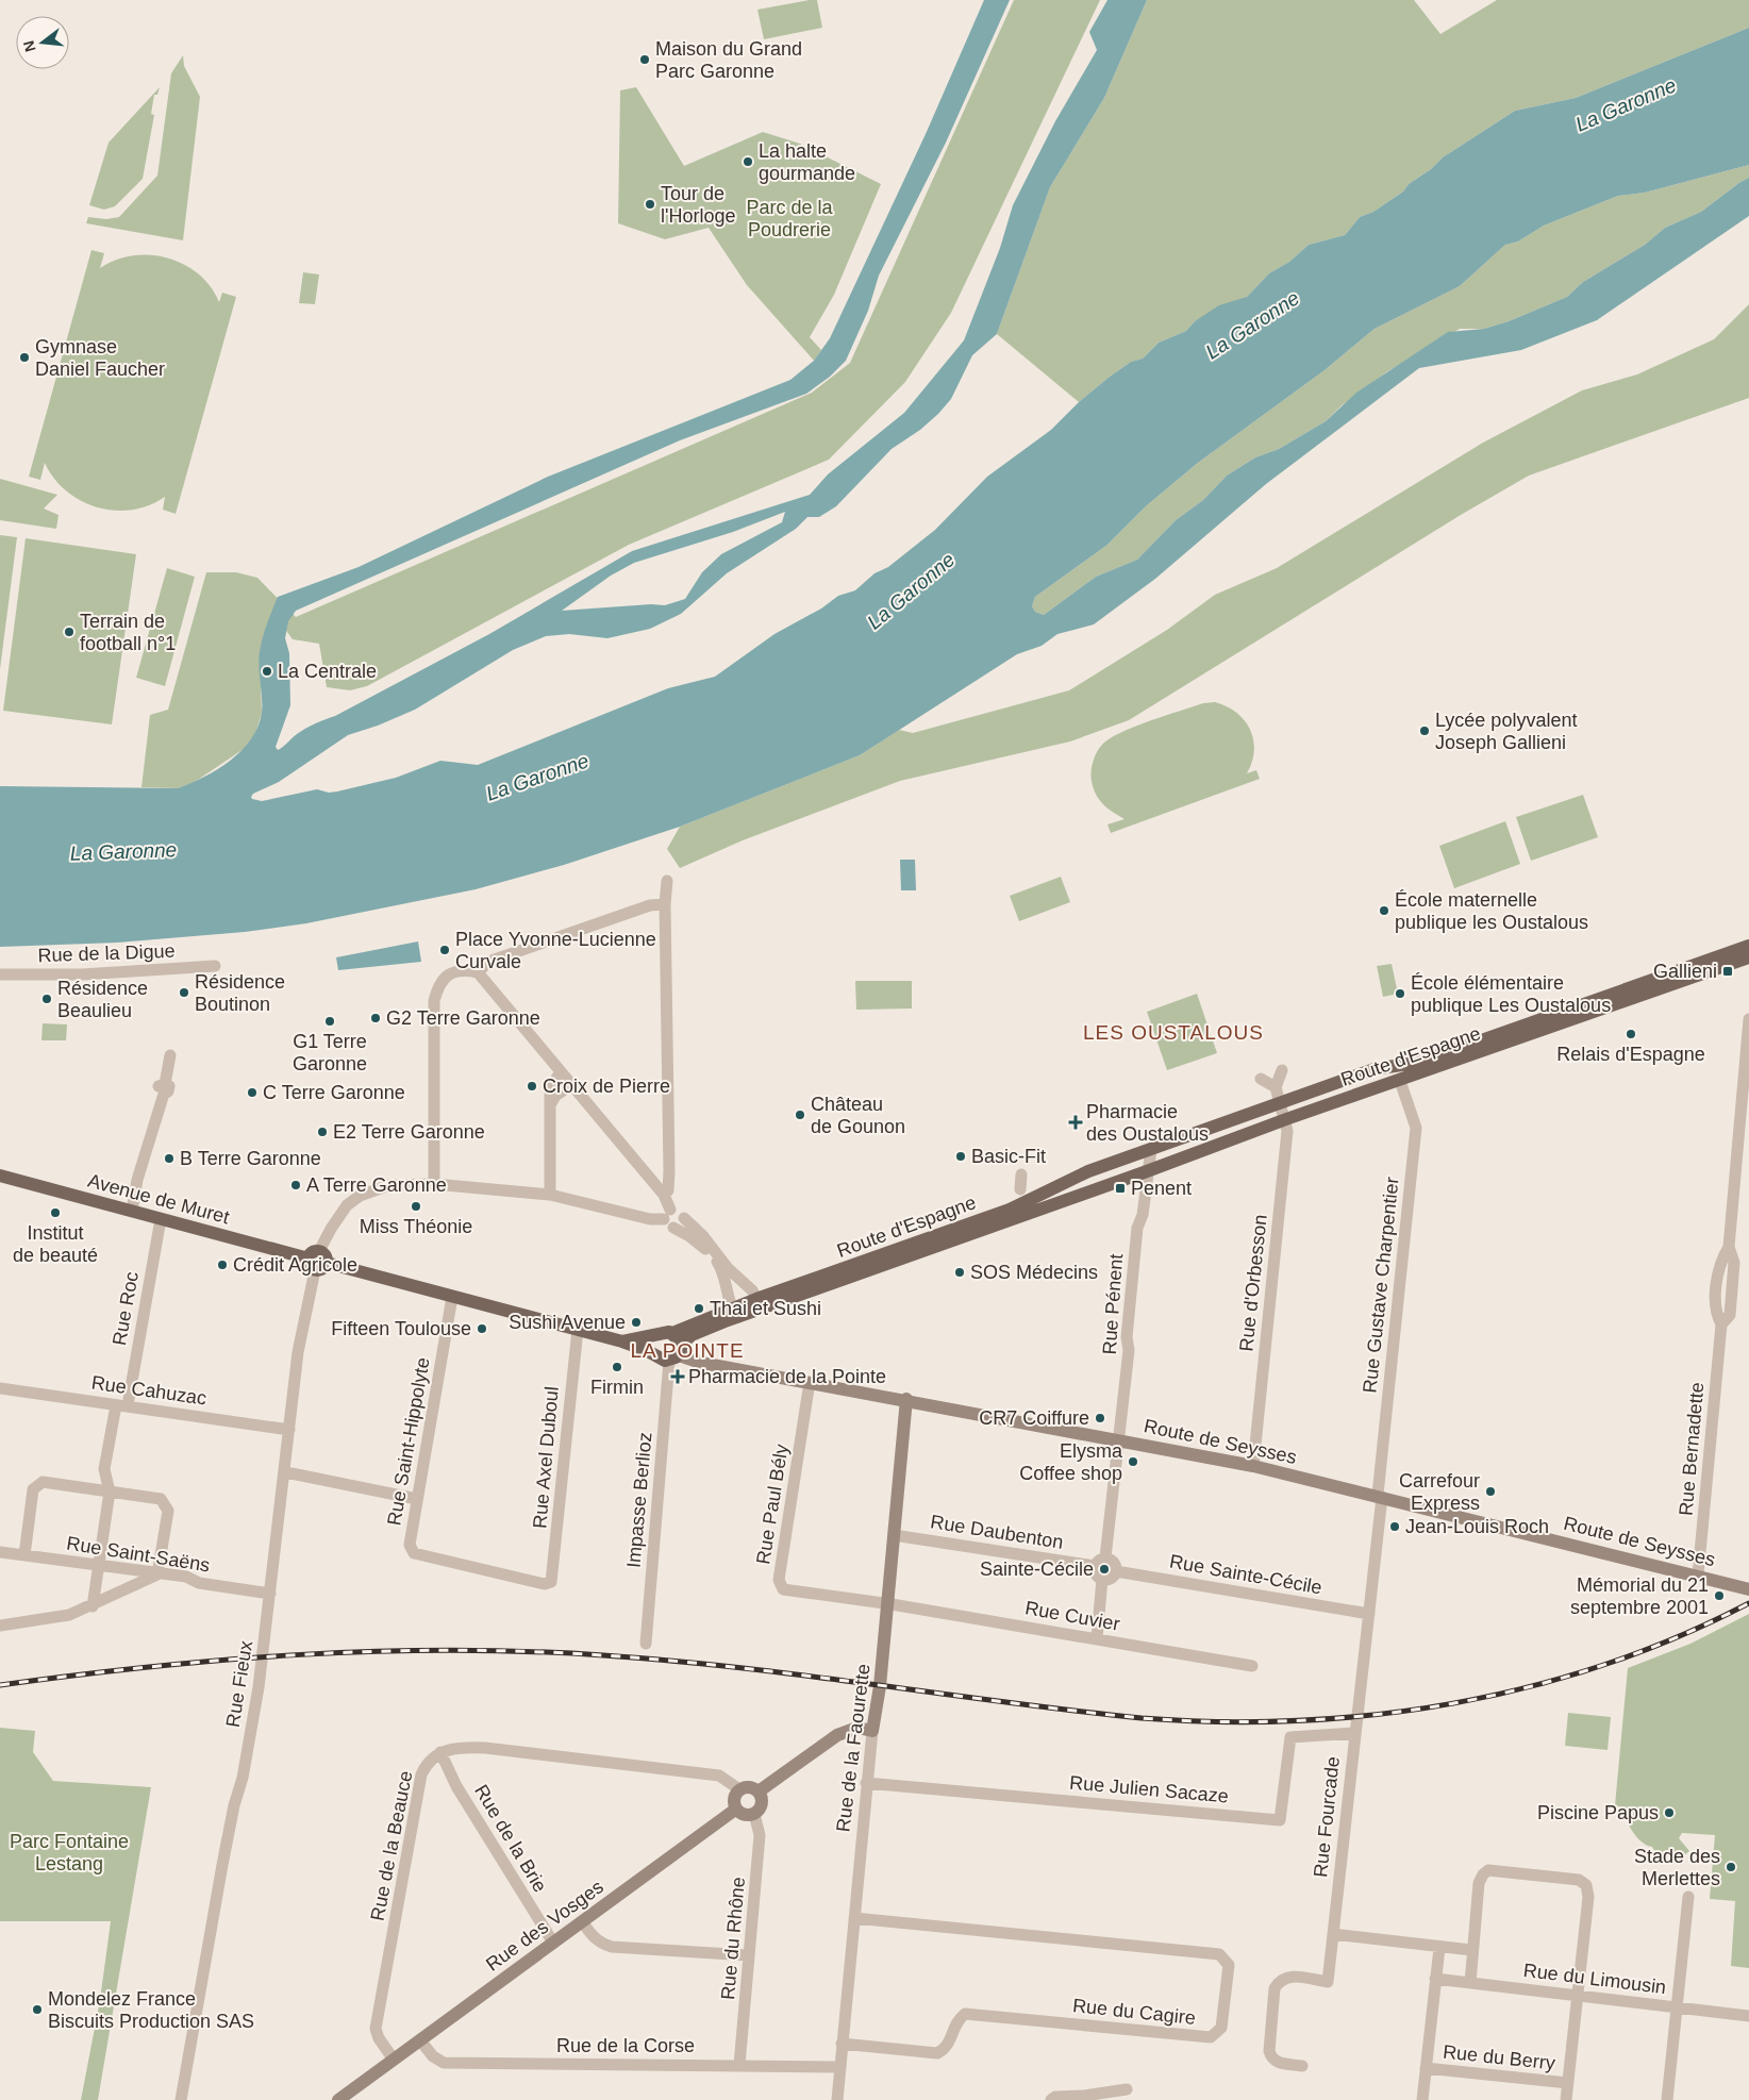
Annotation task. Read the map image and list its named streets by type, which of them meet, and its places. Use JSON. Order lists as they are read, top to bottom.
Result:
{
  "streets": {
    "main road": ["Route d'Espagne", "Avenue de Muret"],
    "street": [
      "Rue de la Digue",
      "Rue d'Orbesson",
      "Rue Gustave Charpentier",
      "Rue Pénent",
      "Rue Roc",
      "Rue Cahuzac",
      "Rue Saint-Hippolyte",
      "Route de Seysses",
      "Rue Bernadette",
      "Rue Axel Duboul",
      "Impasse Berlioz",
      "Rue Paul Bély",
      "Rue Daubenton",
      "Rue Saint-Saëns",
      "Rue Sainte-Cécile",
      "Rue Cuvier",
      "Rue Fieux",
      "Rue de la Faourette",
      "Rue Julien Sacaze",
      "Rue Fourcade",
      "Rue de la Brie",
      "Rue de la Beauce",
      "Rue des Vosges",
      "Rue du Rhône",
      "Rue du Limousin",
      "Rue du Cagire",
      "Rue de la Corse",
      "Rue du Berry"
    ]
  },
  "crossings": [
    ["Route d'Espagne", "Avenue de Muret"],
    ["Route d'Espagne", "Rue d'Orbesson"],
    ["Route d'Espagne", "Rue Gustave Charpentier"],
    ["Route d'Espagne", "Rue Pénent"],
    ["Route d'Espagne", "Route de Seysses"],
    ["Route d'Espagne", "Impasse Berlioz"],
    ["Avenue de Muret", "Rue Roc"],
    ["Avenue de Muret", "Rue Saint-Hippolyte"],
    ["Avenue de Muret", "Route de Seysses"],
    ["Avenue de Muret", "Rue Axel Duboul"],
    ["Avenue de Muret", "Impasse Berlioz"],
    ["Avenue de Muret", "Rue Fieux"],
    ["Rue d'Orbesson", "Route de Seysses"],
    ["Rue Gustave Charpentier", "Route de Seysses"],
    ["Rue Gustave Charpentier", "Rue Fourcade"],
    ["Rue Pénent", "Route de Seysses"],
    ["Rue Pénent", "Rue Daubenton"],
    ["Rue Pénent", "Rue Sainte-Cécile"],
    ["Rue Roc", "Rue Cahuzac"],
    ["Rue Roc", "Rue Saint-Saëns"],
    ["Rue Cahuzac", "Rue Fieux"],
    ["Rue Saint-Hippolyte", "Rue Axel Duboul"],
    ["Route de Seysses", "Rue Bernadette"],
    ["Route de Seysses", "Impasse Berlioz"],
    ["Route de Seysses", "Rue Paul Bély"],
    ["Route de Seysses", "Rue de la Faourette"],
    ["Route de Seysses", "Rue Fourcade"],
    ["Rue Paul Bély", "Rue Cuvier"],
    ["Rue Paul Bély", "Rue de la Faourette"],
    ["Rue Daubenton", "Rue Sainte-Cécile"],
    ["Rue Daubenton", "Rue de la Faourette"],
    ["Rue Saint-Saëns", "Rue Fieux"],
    ["Rue Sainte-Cécile", "Rue Fourcade"],
    ["Rue Cuvier", "Rue de la Faourette"],
    ["Rue de la Faourette", "Rue Julien Sacaze"],
    ["Rue de la Faourette", "Rue du Cagire"],
    ["Rue de la Faourette", "Rue de la Corse"],
    ["Rue Julien Sacaze", "Rue Fourcade"],
    ["Rue de la Brie", "Rue de la Beauce"],
    ["Rue de la Brie", "Rue des Vosges"],
    ["Rue de la Beauce", "Rue des Vosges"],
    ["Rue des Vosges", "Rue du Rhône"],
    ["Rue des Vosges", "Rue de la Corse"],
    ["Rue du Rhône", "Rue de la Corse"]
  ],
  "districts": ["LES OUSTALOUS", "LA POINTE"],
  "water": ["La Garonne"],
  "parks": ["Parc de la Poudrerie", "Parc Fontaine Lestang"],
  "places": {
    "other": [
      "Maison du Grand Parc Garonne",
      "La halte gourmande",
      "Tour de l'Horloge",
      "Gymnase Daniel Faucher",
      "Terrain de football n°1",
      "La Centrale",
      "Lycée polyvalent Joseph Gallieni",
      "École maternelle publique les Oustalous",
      "Place Yvonne-Lucienne Curvale",
      "Résidence Boutinon",
      "École élémentaire publique Les Oustalous",
      "Résidence Beaulieu",
      "G2 Terre Garonne",
      "G1 Terre Garonne",
      "Relais d'Espagne",
      "Croix de Pierre",
      "C Terre Garonne",
      "Château de Gounon",
      "E2 Terre Garonne",
      "Basic-Fit",
      "B Terre Garonne",
      "A Terre Garonne",
      "Miss Théonie",
      "Institut de beauté",
      "Crédit Agricole",
      "SOS Médecins",
      "Thai et Sushi",
      "Sushi Avenue",
      "Fifteen Toulouse",
      "Firmin",
      "CR7 Coiffure",
      "Elysma Coffee shop",
      "Carrefour Express",
      "Jean-Louis Roch",
      "Sainte-Cécile",
      "Mémorial du 21 septembre 2001",
      "Piscine Papus",
      "Stade des Merlettes",
      "Mondelez France Biscuits Production SAS"
    ],
    "transit": ["Gallieni", "Penent"],
    "health": ["Pharmacie des Oustalous", "Pharmacie de la Pointe"]
  },
  "north": "left"
}
